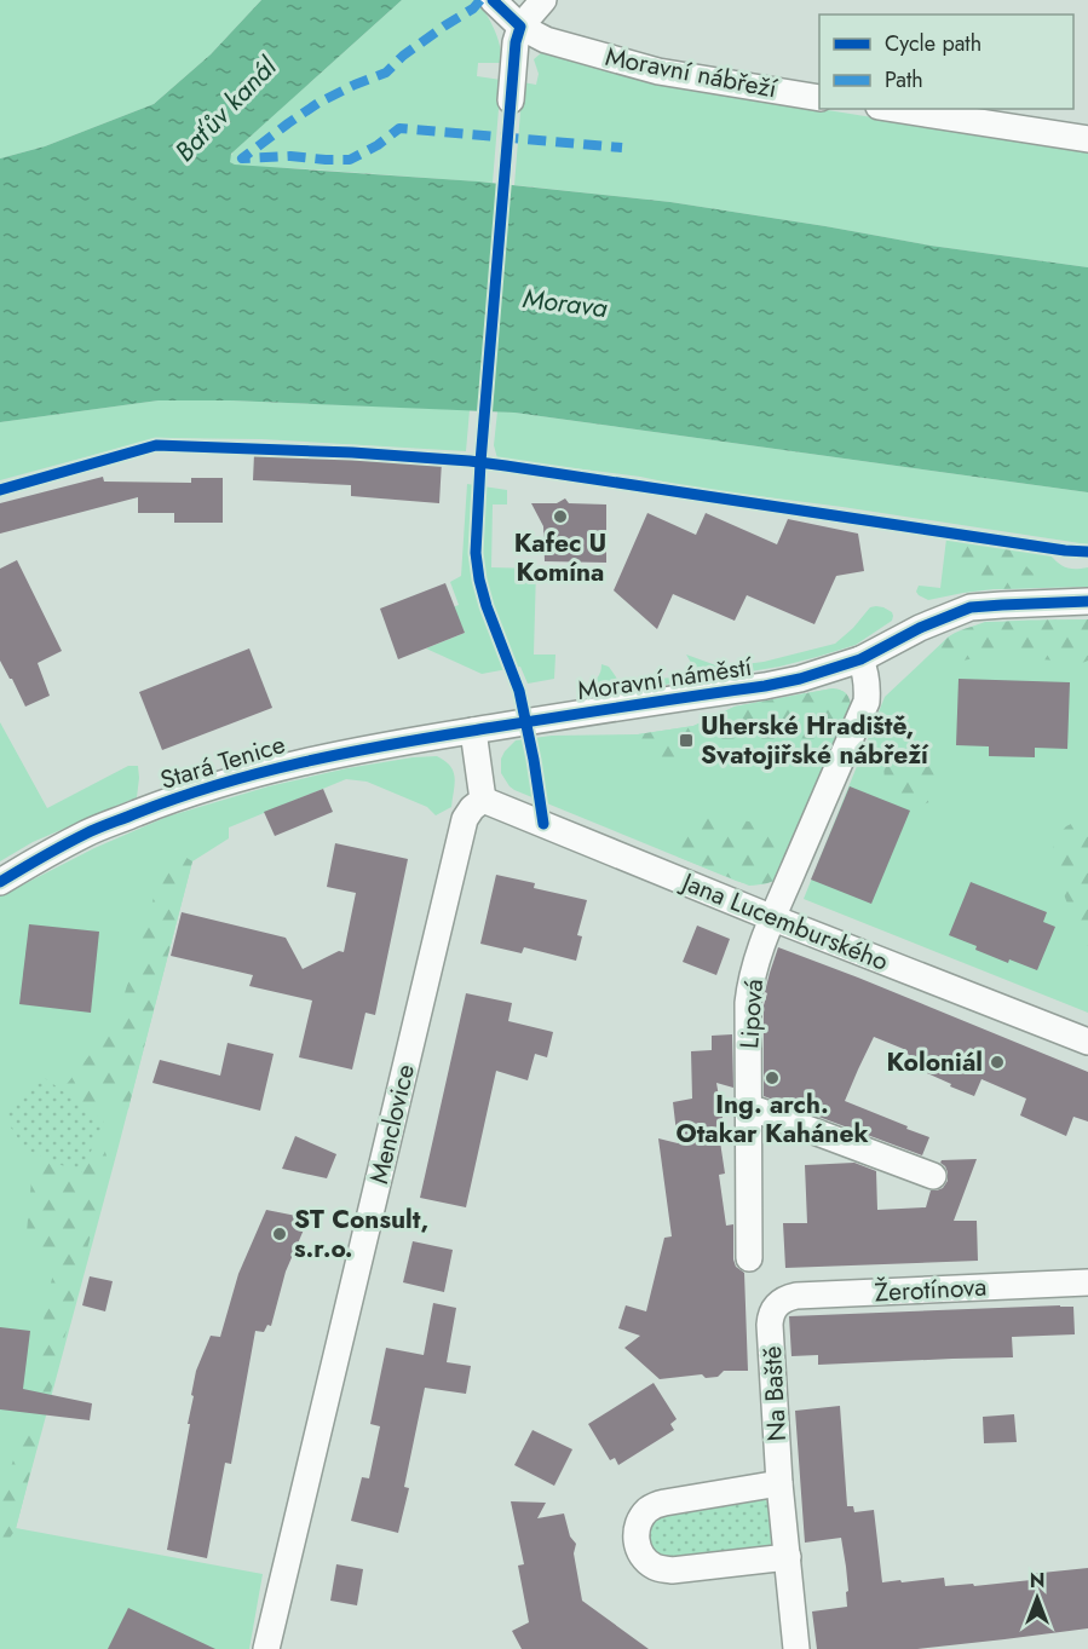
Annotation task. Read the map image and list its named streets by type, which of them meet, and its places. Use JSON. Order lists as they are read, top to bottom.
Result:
{
  "streets": {
    "street": [
      "Moravní nábřeží",
      "Moravní náměstí",
      "Stará Tenice",
      "Jana Lucemburského",
      "Lipová",
      "Menclovice",
      "Žerotínova",
      "Na Baště"
    ]
  },
  "crossings": [
    ["Moravní náměstí", "Stará Tenice"],
    ["Jana Lucemburského", "Lipová"],
    ["Jana Lucemburského", "Menclovice"],
    ["Žerotínova", "Na Baště"]
  ],
  "water": ["Baťův kanál", "Morava"],
  "places": {
    "other": [
      "Kafec U Komína",
      "Koloniál",
      "Ing. arch. Otakar Kahánek",
      "ST Consult, s.r.o."
    ],
    "transit": ["Uherské Hradiště, Svatojiřské nábřeží"]
  },
  "legend": ["Cycle path", "Path"],
  "north": "top"
}
